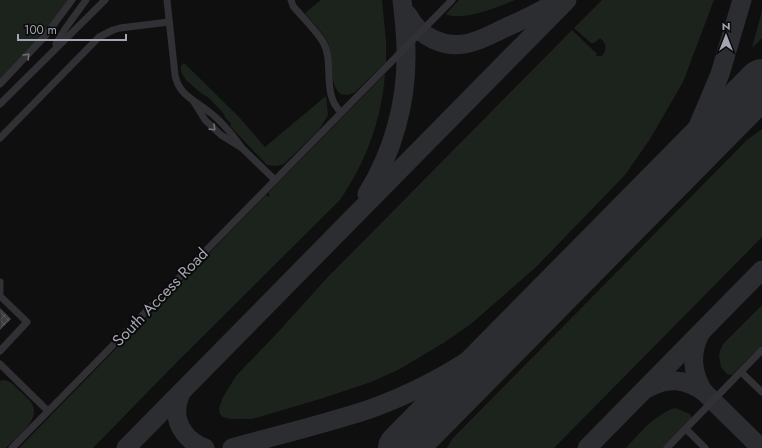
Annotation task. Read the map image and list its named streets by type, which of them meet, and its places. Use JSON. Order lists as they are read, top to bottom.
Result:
{
  "streets": {
    "street": ["South Access Road"]
  },
  "scale_bar": "100 m",
  "north": "top"
}
